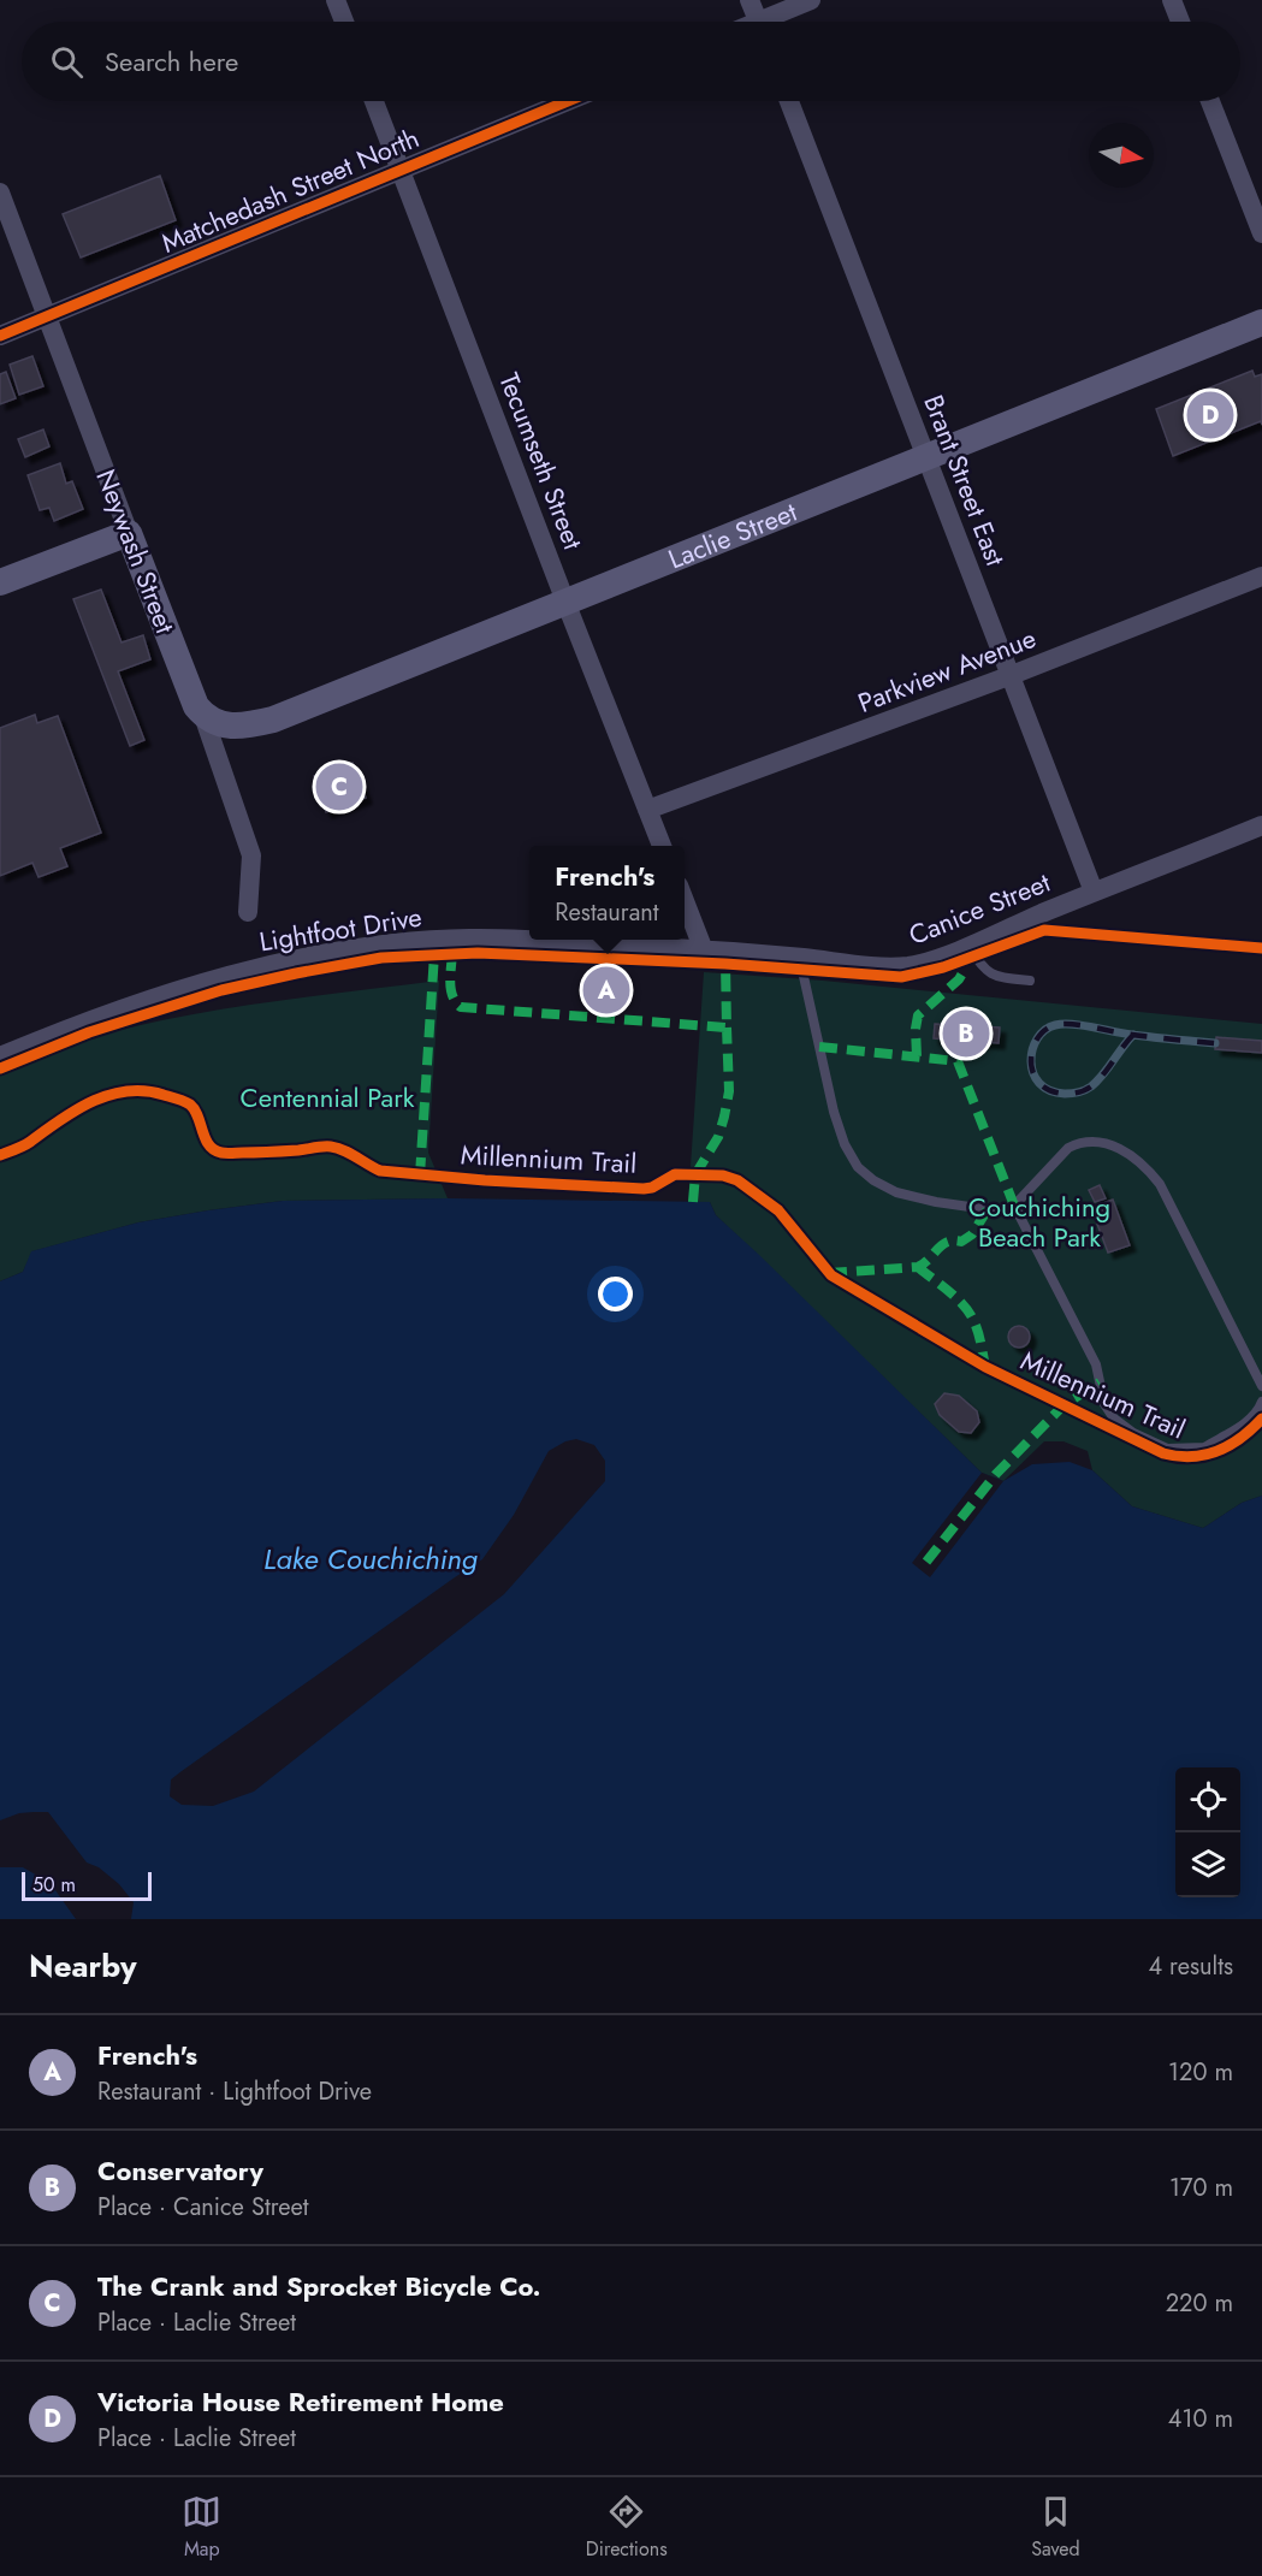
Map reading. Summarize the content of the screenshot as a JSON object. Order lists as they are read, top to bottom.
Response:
{
  "streets": {
    "main road": ["Laclie Street", "Neywash Street"],
    "street": [
      "Matchedash Street North",
      "Tecumseth Street",
      "Brant Street East",
      "Parkview Avenue",
      "Canice Street",
      "Lightfoot Drive"
    ],
    "cycle path": ["Millennium Trail"]
  },
  "crossings": [
    ["Matchedash Street North", "Tecumseth Street"],
    ["Matchedash Street North", "Neywash Street"],
    ["Tecumseth Street", "Laclie Street"],
    ["Tecumseth Street", "Parkview Avenue"],
    ["Brant Street East", "Laclie Street"],
    ["Brant Street East", "Parkview Avenue"],
    ["Brant Street East", "Canice Street"],
    ["Laclie Street", "Neywash Street"],
    ["Canice Street", "Lightfoot Drive"]
  ],
  "water": ["Lake Couchiching"],
  "parks": ["Centennial Park", "Couchiching Beach Park"],
  "scale_bar": "50 m",
  "north": "right",
  "page": {
    "search": "Search here",
    "pins": [
      "D",
      "C",
      "A",
      "B"
    ],
    "popup": ["French's", "Restaurant"],
    "scale": "50 m",
    "heading": ["Nearby", "4 results"],
    "list": [
      {
        "mark": "A",
        "name": "French's",
        "note": "Restaurant · Lightfoot Drive",
        "value": "120 m"
      },
      {
        "mark": "B",
        "name": "Conservatory",
        "note": "Place · Canice Street",
        "value": "170 m"
      },
      {
        "mark": "C",
        "name": "The Crank and Sprocket Bicycle Co.",
        "note": "Place · Laclie Street",
        "value": "220 m"
      },
      {
        "mark": "D",
        "name": "Victoria House Retirement Home",
        "note": "Place · Laclie Street",
        "value": "410 m"
      }
    ],
    "nav": ["Map", "Directions", "Saved"]
  }
}
